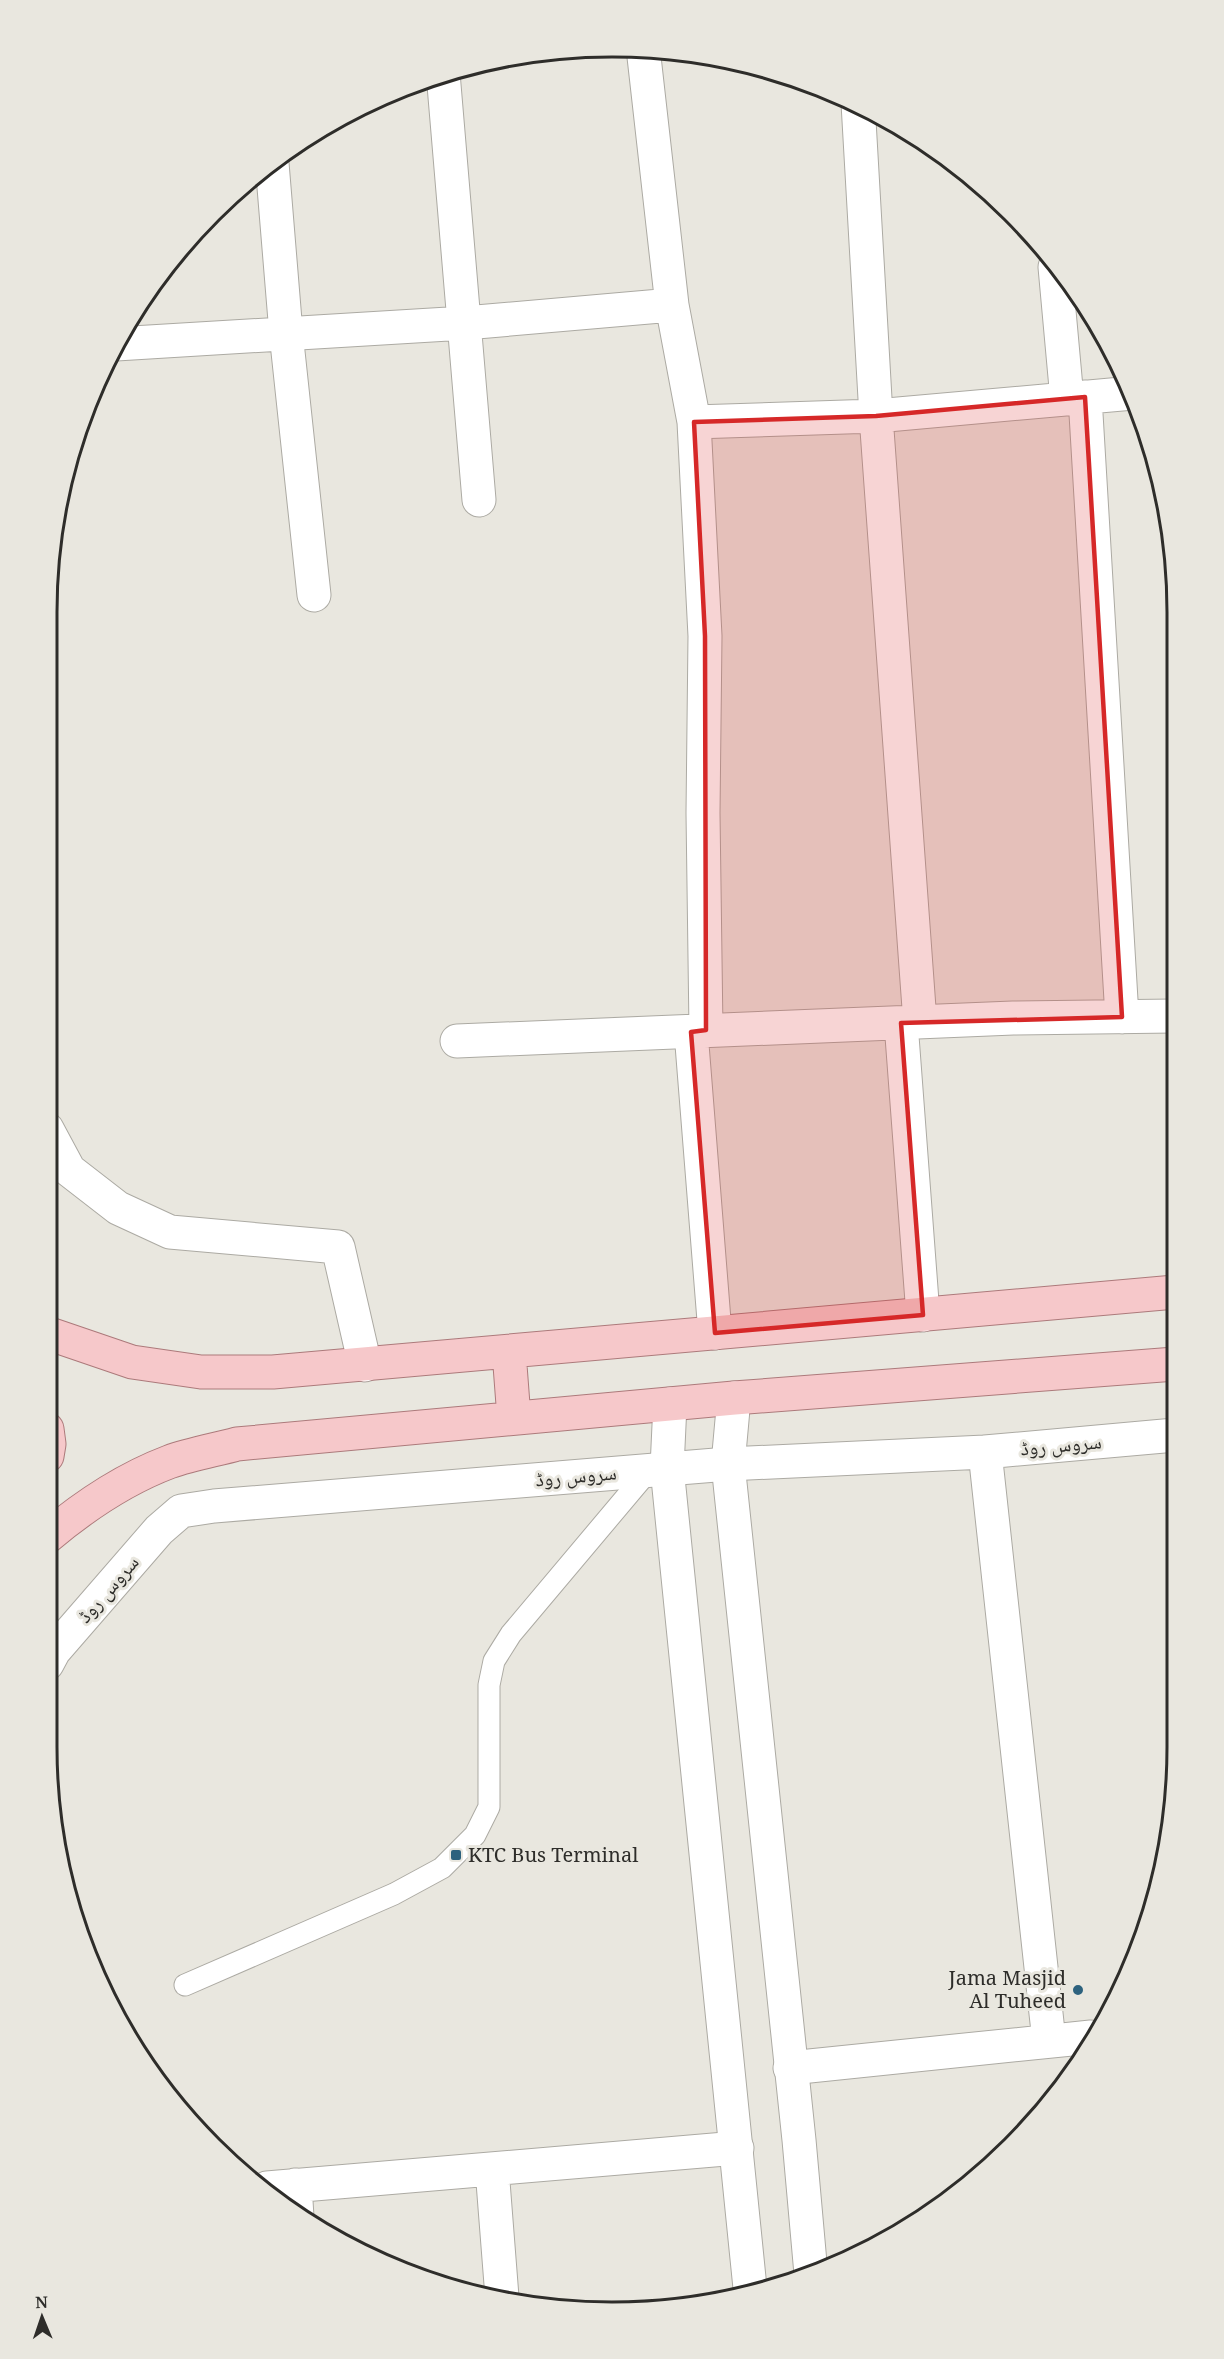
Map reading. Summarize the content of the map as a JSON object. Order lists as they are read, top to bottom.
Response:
{
  "streets": {
    "street": ["سروس روڈ"]
  },
  "places": {
    "transit": ["KTC Bus Terminal"],
    "other": ["Jama Masjid Al Tuheed"]
  },
  "north": "top"
}
